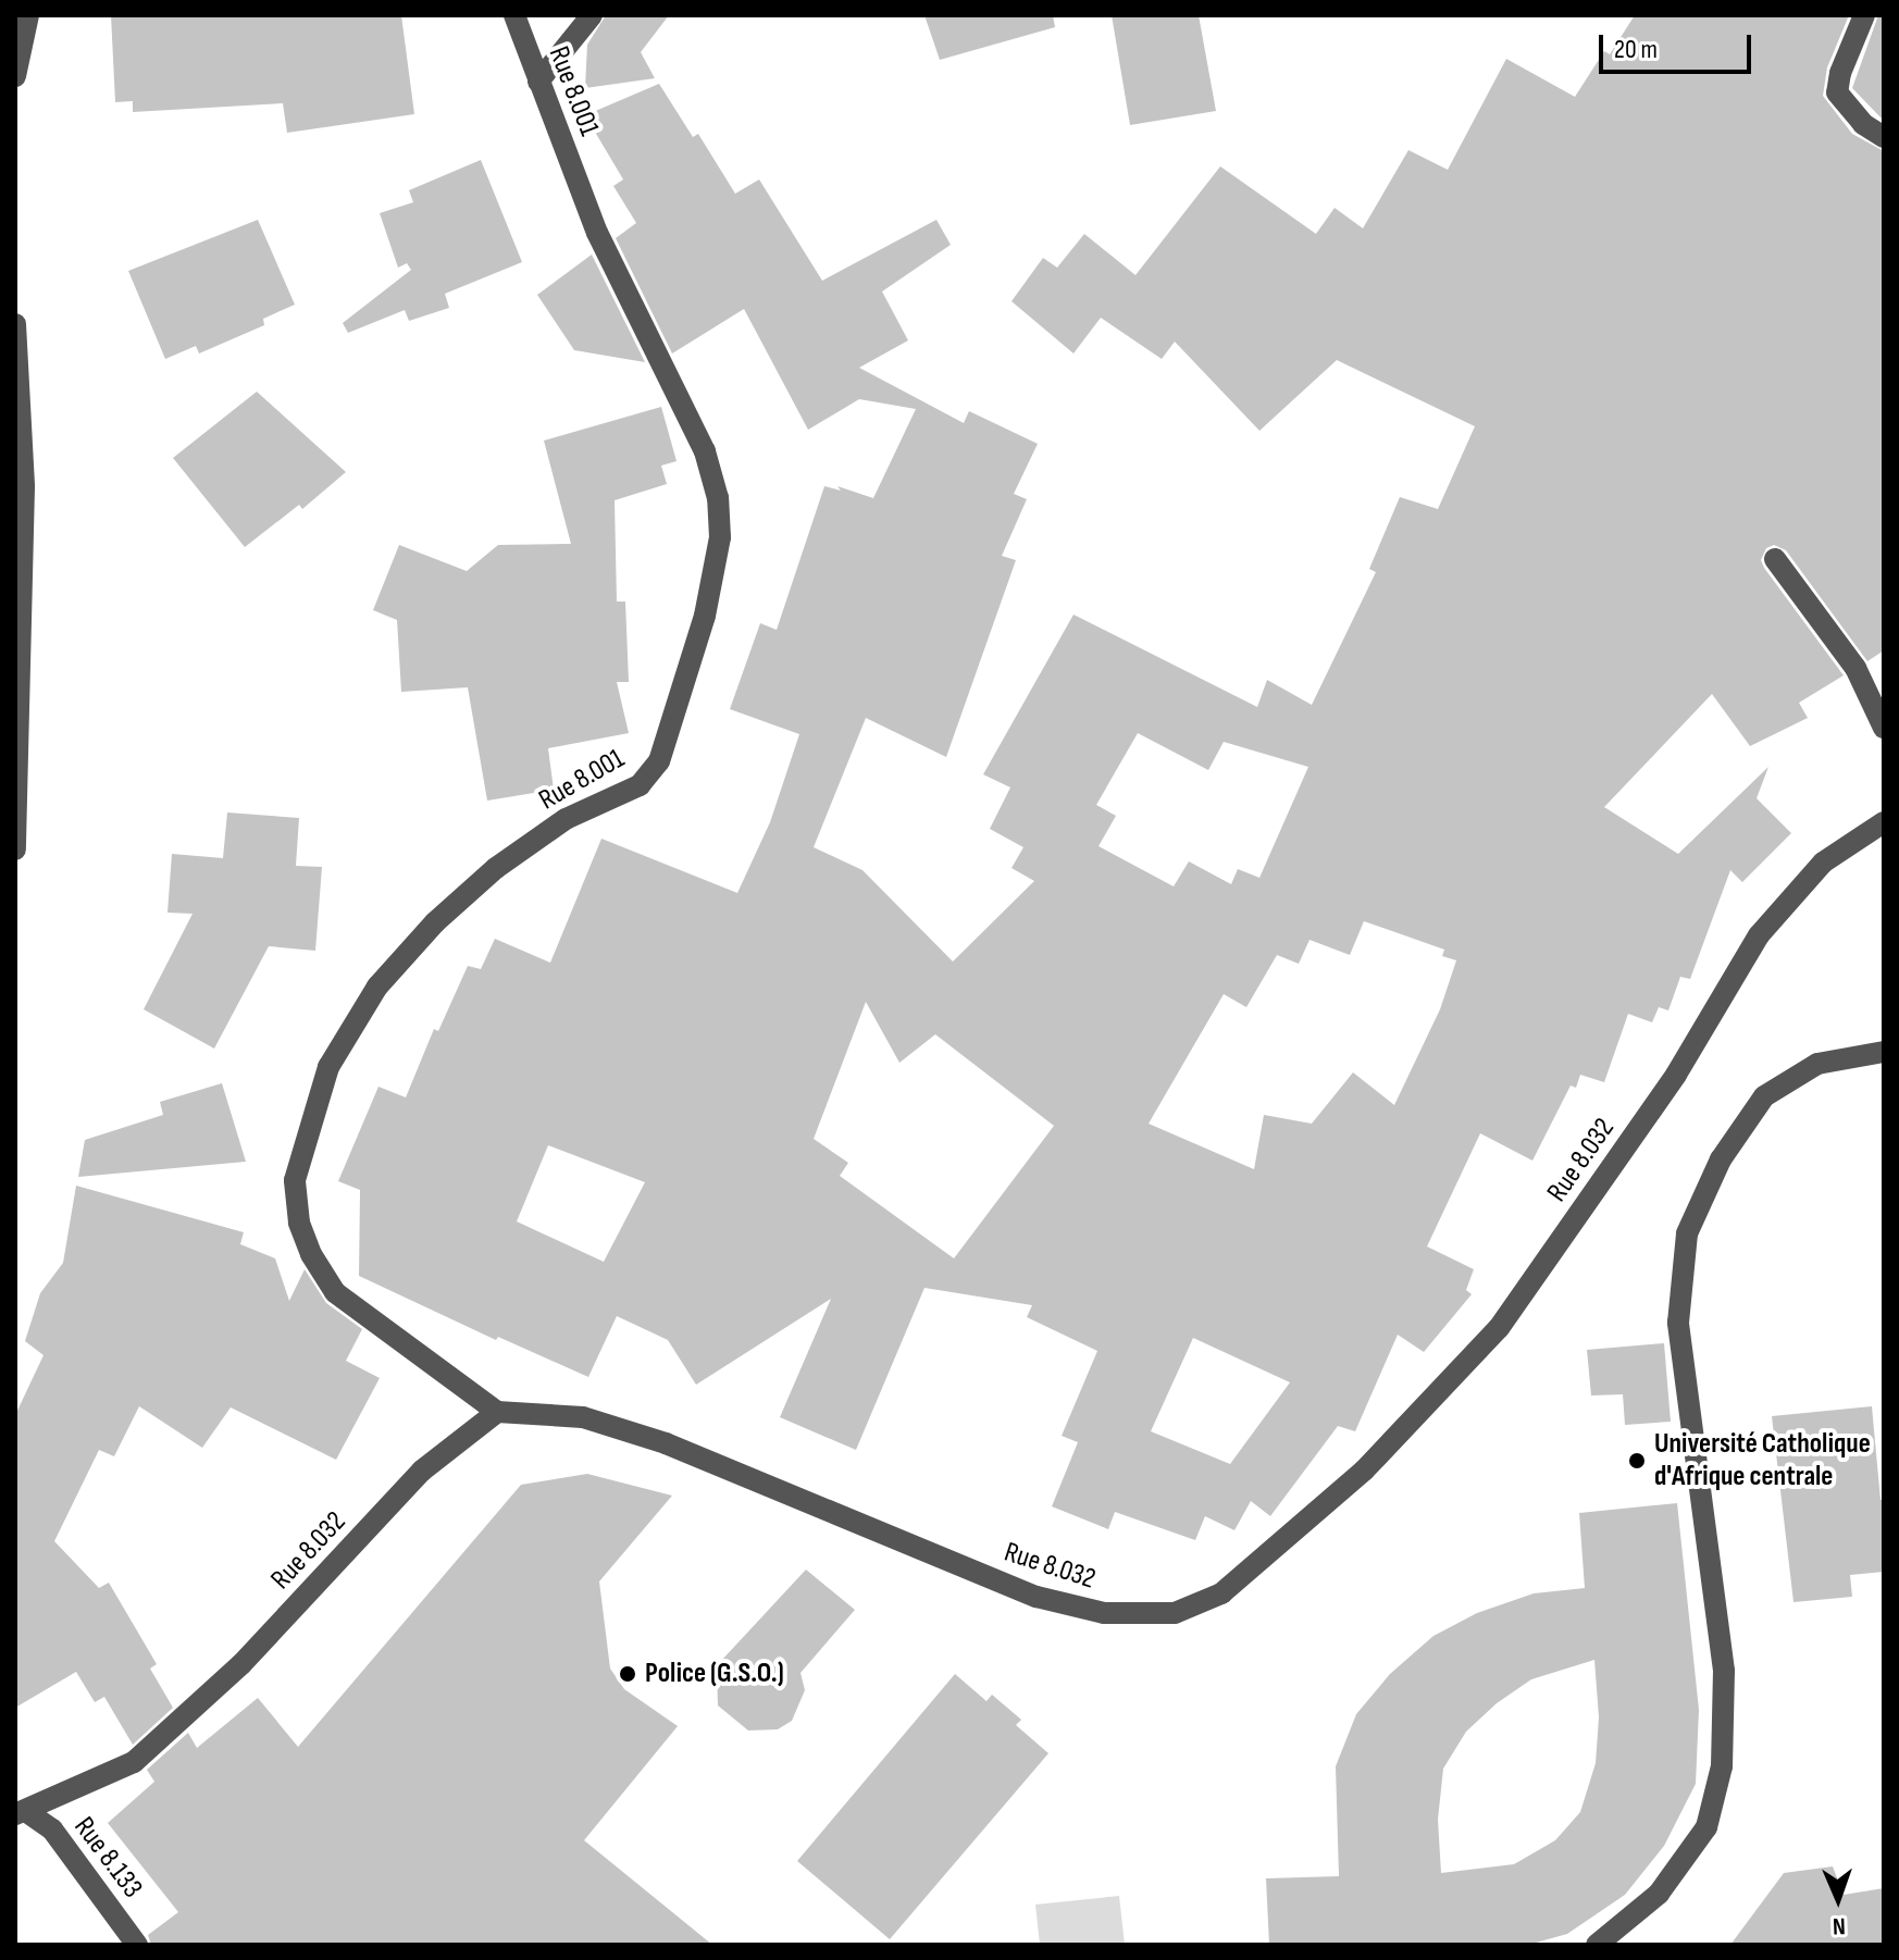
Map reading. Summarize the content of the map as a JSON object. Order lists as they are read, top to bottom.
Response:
{
  "streets": {
    "street": ["Rue 8.001", "Rue 8.032", "Rue 8.133"]
  },
  "crossings": [
    ["Rue 8.001", "Rue 8.032"],
    ["Rue 8.032", "Rue 8.133"]
  ],
  "places": ["Université Catholique d'Afrique centrale", "Police (G.S.O.)"],
  "scale_bar": "20 m",
  "north": "bottom"
}
